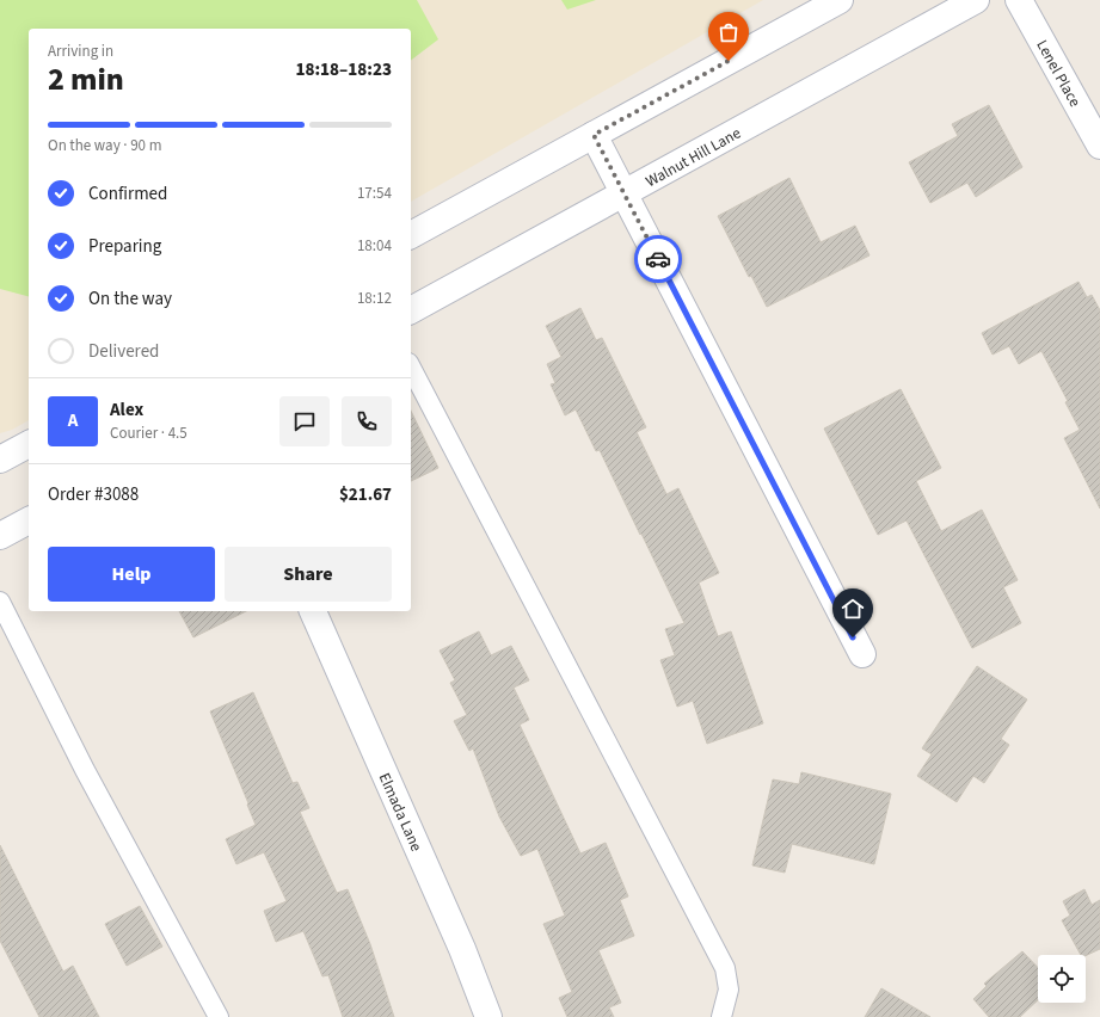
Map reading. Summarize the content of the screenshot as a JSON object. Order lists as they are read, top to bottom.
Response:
{
  "streets": {
    "main road": ["Lenel Place", "Walnut Hill Lane", "Elmada Lane"]
  },
  "page": {
    "heading": ["2 min", "Arriving in", "18:18–18:23"],
    "panel": [
      "Alex",
      "Courier · 4.5",
      "Order #3088",
      "$21.67"
    ],
    "bar": "On the way · 90 m",
    "list": [
      ["Confirmed", "17:54"],
      ["Preparing", "18:04"],
      ["On the way", "18:12"],
      "Delivered"
    ],
    "round": "A",
    "buttons": ["Help", "Share"]
  }
}
